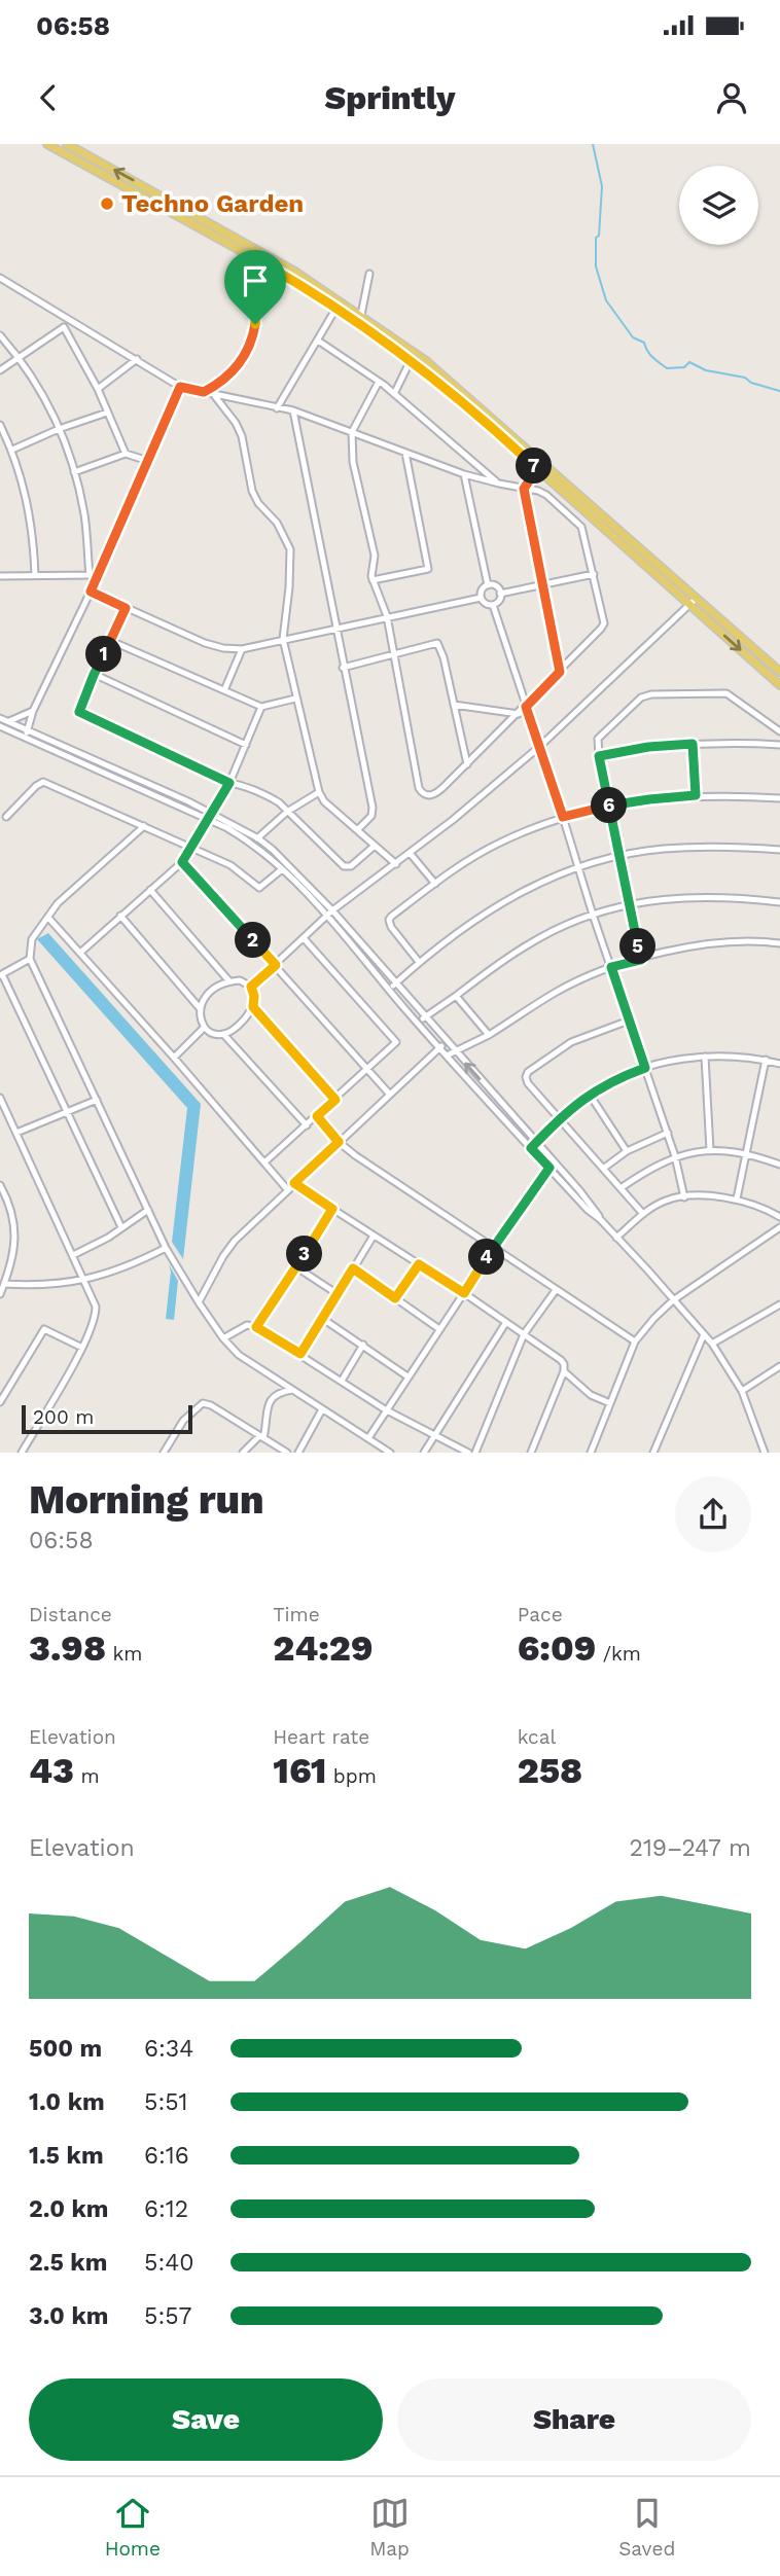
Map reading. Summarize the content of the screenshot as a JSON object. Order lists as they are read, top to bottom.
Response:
{
  "places": ["Techno Garden"],
  "scale_bar": "200 m",
  "page": {
    "status": "06:58",
    "header": "Sprintly",
    "pins": [
      "7",
      "1",
      "6",
      "2",
      "5",
      "3",
      "4"
    ],
    "scale": "200 m",
    "heading": ["Morning run", "06:58"],
    "stats": [
      ["Distance", "3.98 km"],
      ["Time", "24:29"],
      ["Pace", "6:09 /km"],
      ["Elevation", "43 m"],
      ["Heart rate", "161 bpm"],
      ["kcal", "258"]
    ],
    "chart": ["Elevation", "219–247 m"],
    "list": [
      {
        "name": "500 m",
        "note": "6:34"
      },
      {
        "name": "1.0 km",
        "note": "5:51"
      },
      {
        "name": "1.5 km",
        "note": "6:16"
      },
      {
        "name": "2.0 km",
        "note": "6:12"
      },
      {
        "name": "2.5 km",
        "note": "5:40"
      },
      {
        "name": "3.0 km",
        "note": "5:57"
      }
    ],
    "buttons": ["Save", "Share"],
    "tabs": ["Home", "Map", "Saved"]
  }
}
